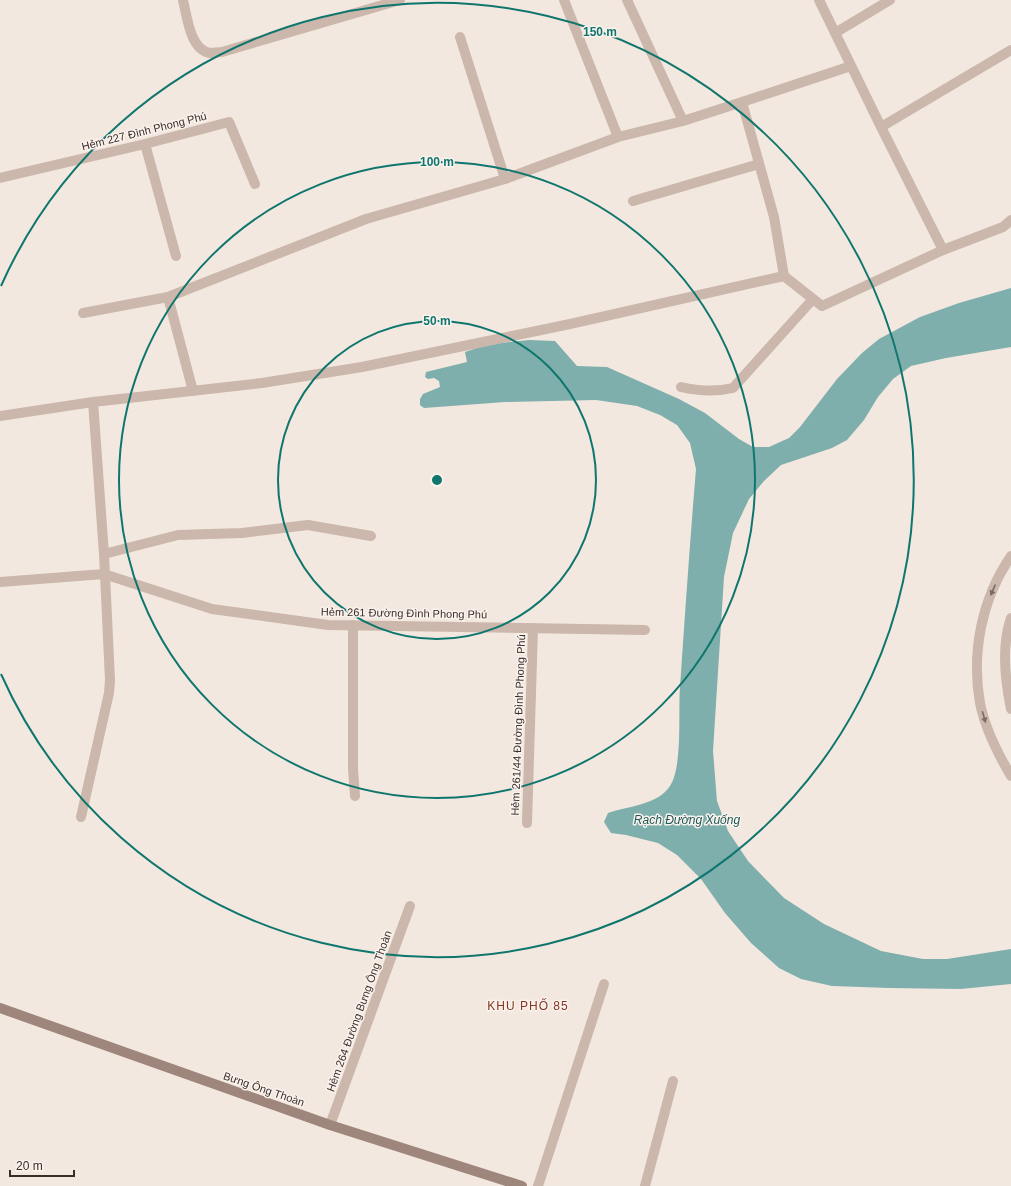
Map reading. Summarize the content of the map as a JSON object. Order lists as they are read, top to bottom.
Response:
{
  "streets": {
    "street": [
      "Hẻm 227 Đình Phong Phú",
      "Hẻm 261 Đường Đình Phong Phú",
      "Hẻm 261/44 Đường Đình Phong Phú",
      "Hẻm 264 Đường Bưng Ông Thoàn",
      "Bưng Ông Thoàn"
    ]
  },
  "crossings": [
    ["Hẻm 261 Đường Đình Phong Phú", "Hẻm 261/44 Đường Đình Phong Phú"],
    ["Hẻm 264 Đường Bưng Ông Thoàn", "Bưng Ông Thoàn"]
  ],
  "districts": ["KHU PHỐ 85"],
  "water": ["Rạch Đường Xuống"],
  "scale_bar": "20 m",
  "rings": ["150 m", "100 m", "50 m"]
}
